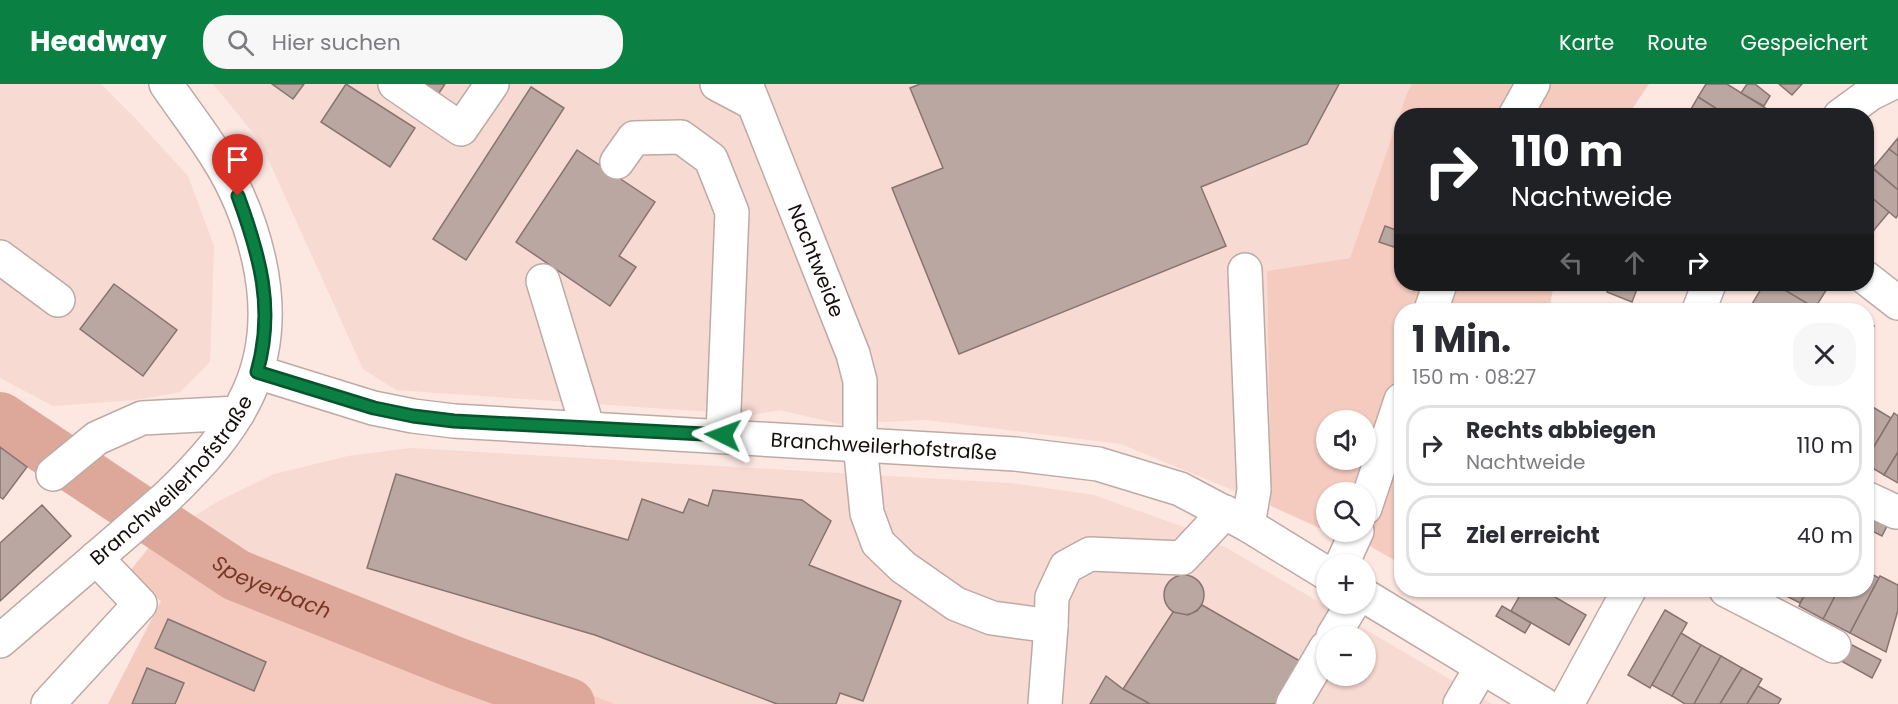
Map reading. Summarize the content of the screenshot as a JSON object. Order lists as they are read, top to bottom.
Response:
{
  "streets": {
    "street": ["Nachtweide", "Branchweilerhofstraße"]
  },
  "crossings": [
    ["Nachtweide", "Branchweilerhofstraße"]
  ],
  "water": ["Speyerbach"],
  "page": {
    "header": "Headway",
    "search": "Hier suchen",
    "nav": ["Karte", "Route", "Gespeichert"],
    "turn": ["110 m", "Nachtweide"],
    "heading": ["1 Min.", "150 m · 08:27"],
    "list": [
      {
        "name": "Rechts abbiegen",
        "note": "Nachtweide",
        "value": "110 m"
      },
      {
        "name": "Ziel erreicht",
        "value": "40 m"
      }
    ],
    "map_buttons": ["+", "−"]
  }
}
